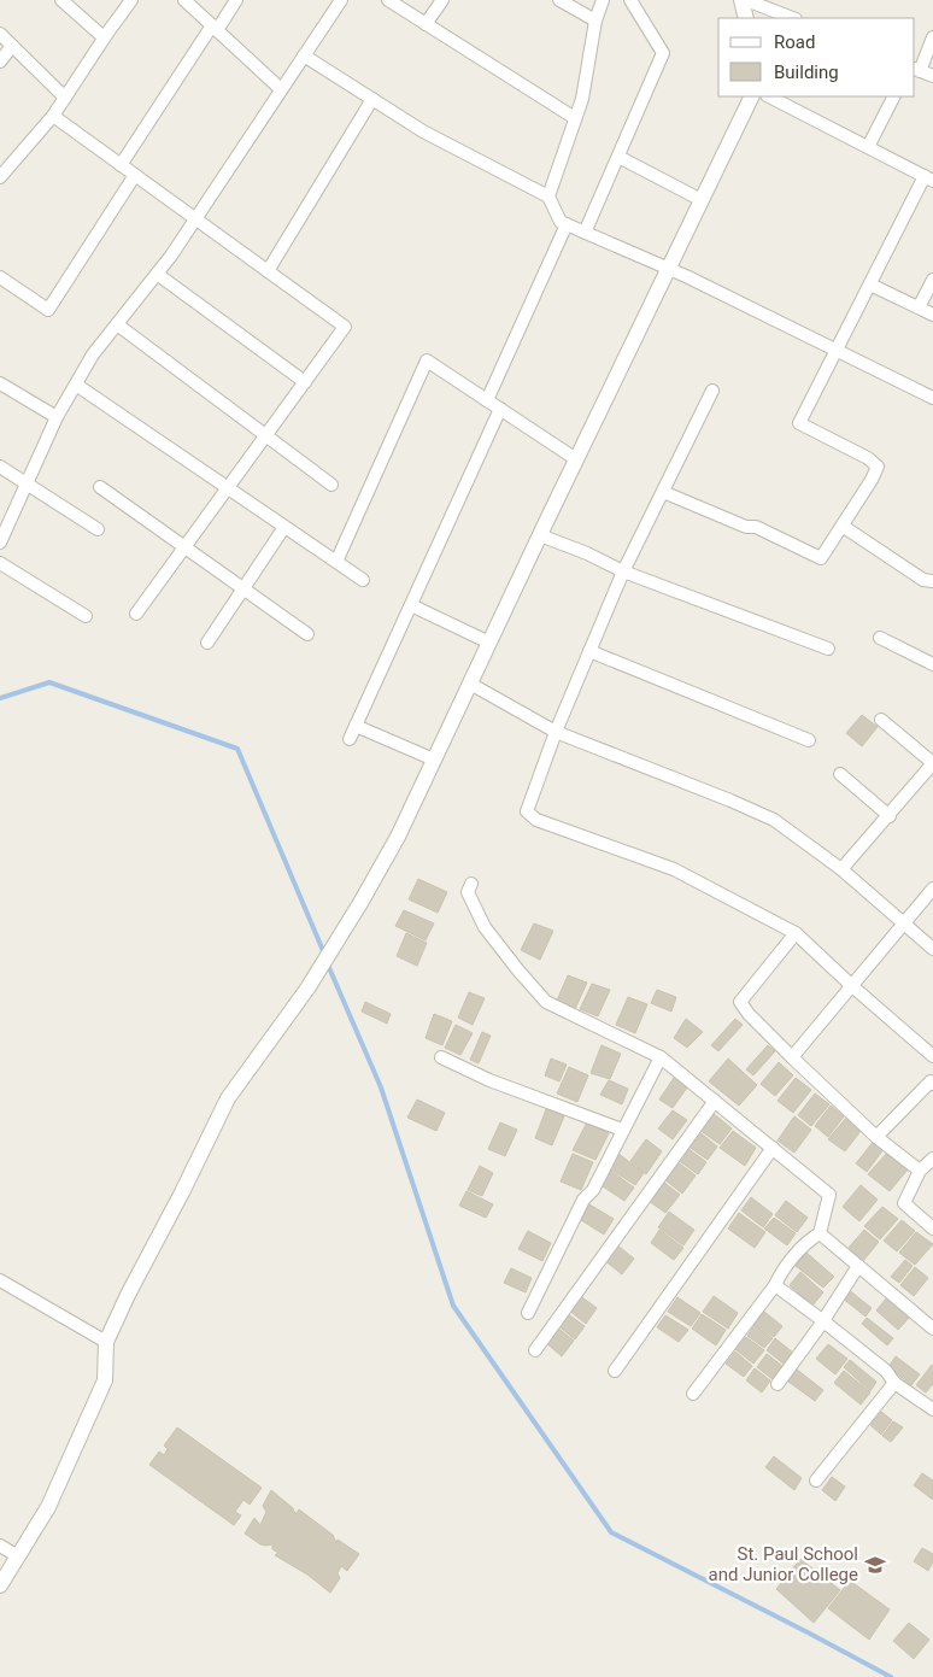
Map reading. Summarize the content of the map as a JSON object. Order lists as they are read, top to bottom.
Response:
{
  "places": {
    "school or university": ["St. Paul School and Junior College"]
  },
  "legend": ["Road", "Building"]
}
